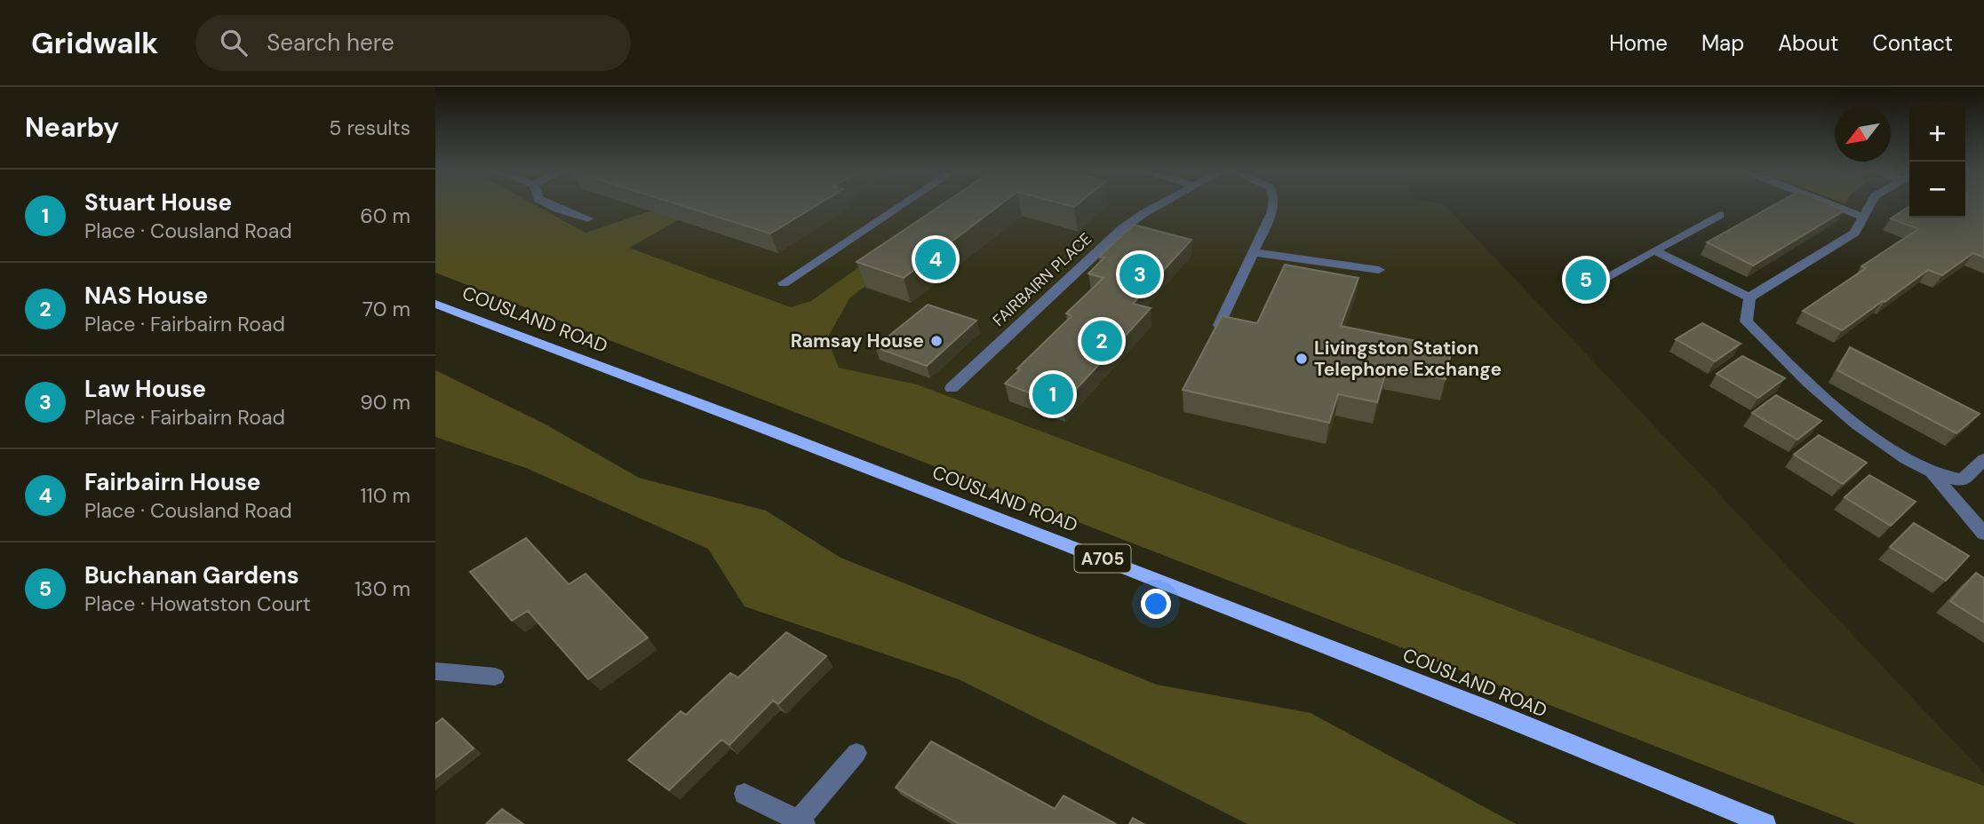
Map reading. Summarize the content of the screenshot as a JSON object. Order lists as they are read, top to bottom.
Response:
{
  "streets": {
    "main road": ["COUSLAND ROAD", "A705"],
    "street": ["FAIRBAIRN PLACE"]
  },
  "places": ["Ramsay House", "Livingston Station Telephone Exchange"],
  "north": "bottom left",
  "page": {
    "header": "Gridwalk",
    "search": "Search here",
    "nav": [
      "Home",
      "Map",
      "About",
      "Contact"
    ],
    "heading": ["Nearby", "5 results"],
    "map_buttons": ["+", "−"],
    "list": [
      {
        "mark": "1",
        "name": "Stuart House",
        "note": "Place · Cousland Road",
        "value": "60 m"
      },
      {
        "mark": "2",
        "name": "NAS House",
        "note": "Place · Fairbairn Road",
        "value": "70 m"
      },
      {
        "mark": "3",
        "name": "Law House",
        "note": "Place · Fairbairn Road",
        "value": "90 m"
      },
      {
        "mark": "4",
        "name": "Fairbairn House",
        "note": "Place · Cousland Road",
        "value": "110 m"
      },
      {
        "mark": "5",
        "name": "Buchanan Gardens",
        "note": "Place · Howatston Court",
        "value": "130 m"
      }
    ],
    "pins": [
      "4",
      "3",
      "5",
      "2",
      "1"
    ]
  }
}
